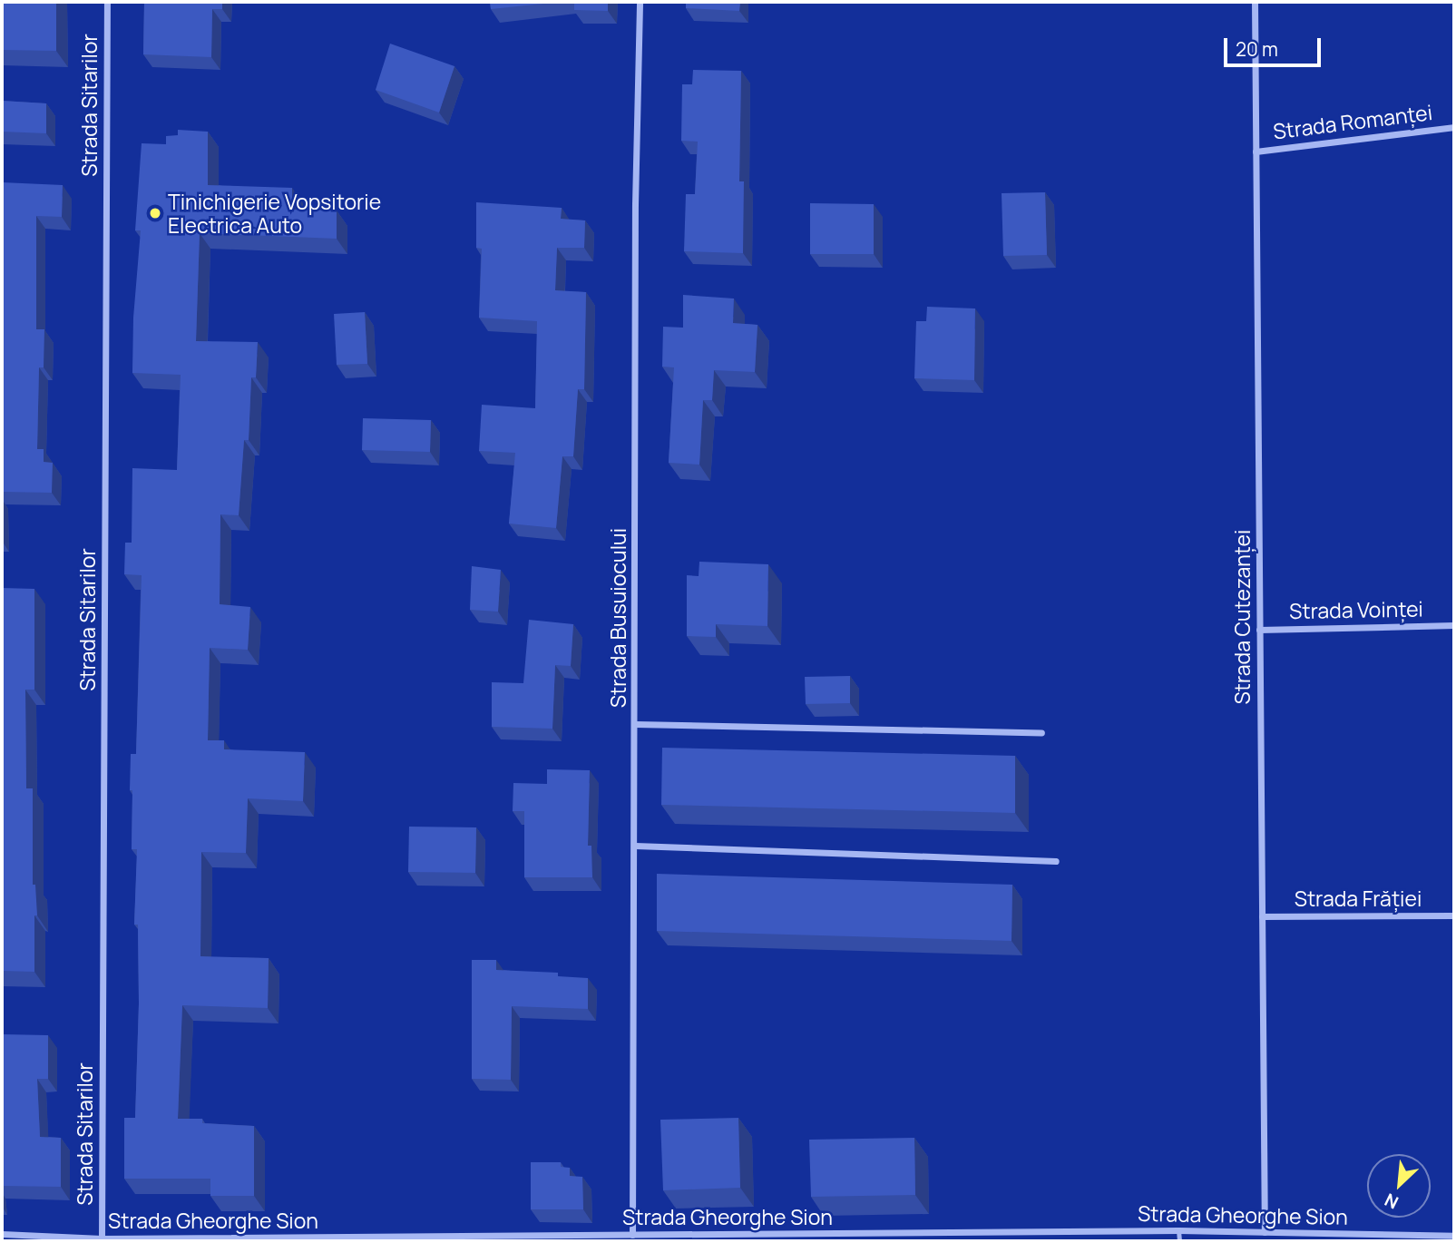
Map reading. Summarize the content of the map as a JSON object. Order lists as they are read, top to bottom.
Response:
{
  "streets": {
    "street": [
      "Strada Sitarilor",
      "Strada Romanței",
      "Strada Voinței",
      "Strada Cutezanței",
      "Strada Busuiocului",
      "Strada Frăției",
      "Strada Gheorghe Sion"
    ]
  },
  "crossings": [
    ["Strada Sitarilor", "Strada Gheorghe Sion"],
    ["Strada Romanței", "Strada Cutezanței"],
    ["Strada Voinței", "Strada Cutezanței"],
    ["Strada Cutezanței", "Strada Frăției"],
    ["Strada Cutezanței", "Strada Gheorghe Sion"],
    ["Strada Busuiocului", "Strada Gheorghe Sion"]
  ],
  "places": ["Tinichigerie Vopsitorie Electrica Auto"],
  "scale_bar": "20 m",
  "north": "bottom left"
}
